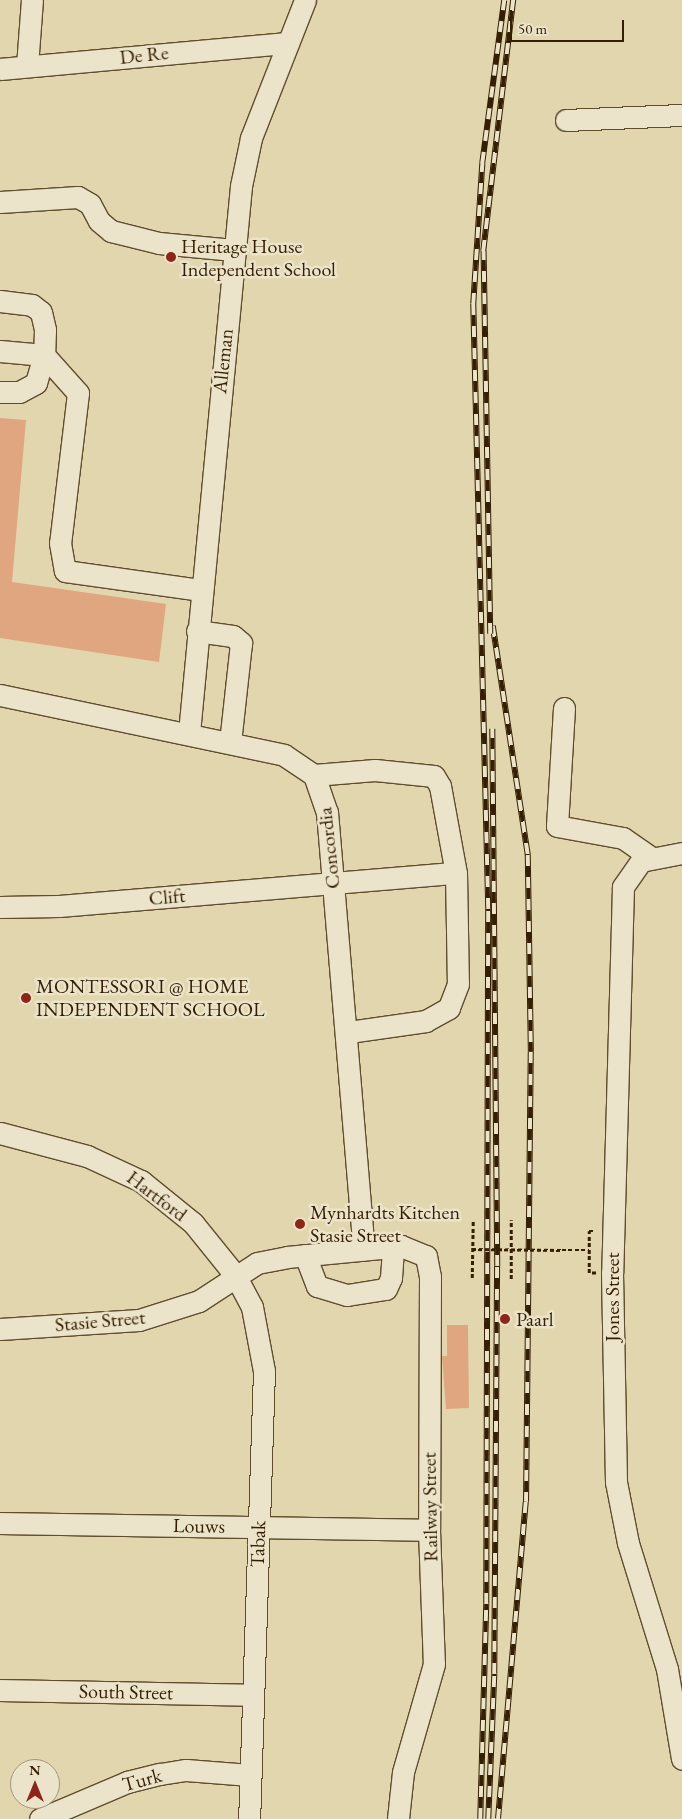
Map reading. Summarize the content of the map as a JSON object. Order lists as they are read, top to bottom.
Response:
{
  "streets": {
    "street": [
      "De Re",
      "Alleman",
      "Concordia",
      "Clift",
      "Hartford",
      "Jones Street",
      "Stasie Street",
      "Railway Street",
      "Louws",
      "Tabak",
      "South Street",
      "Turk"
    ]
  },
  "crossings": [
    ["De Re", "Alleman"],
    ["Concordia", "Clift"],
    ["Concordia", "Stasie Street"],
    ["Concordia", "Railway Street"],
    ["Hartford", "Stasie Street"],
    ["Hartford", "Tabak"],
    ["Stasie Street", "Railway Street"],
    ["Stasie Street", "Tabak"],
    ["Railway Street", "Louws"],
    ["Louws", "Tabak"],
    ["Tabak", "South Street"],
    ["Tabak", "Turk"]
  ],
  "places": [
    "Heritage House Independent School",
    "MONTESSORI @ HOME INDEPENDENT SCHOOL",
    "Mynhardts Kitchen Stasie Street",
    "Paarl"
  ],
  "scale_bar": "50 m",
  "north": "top"
}
